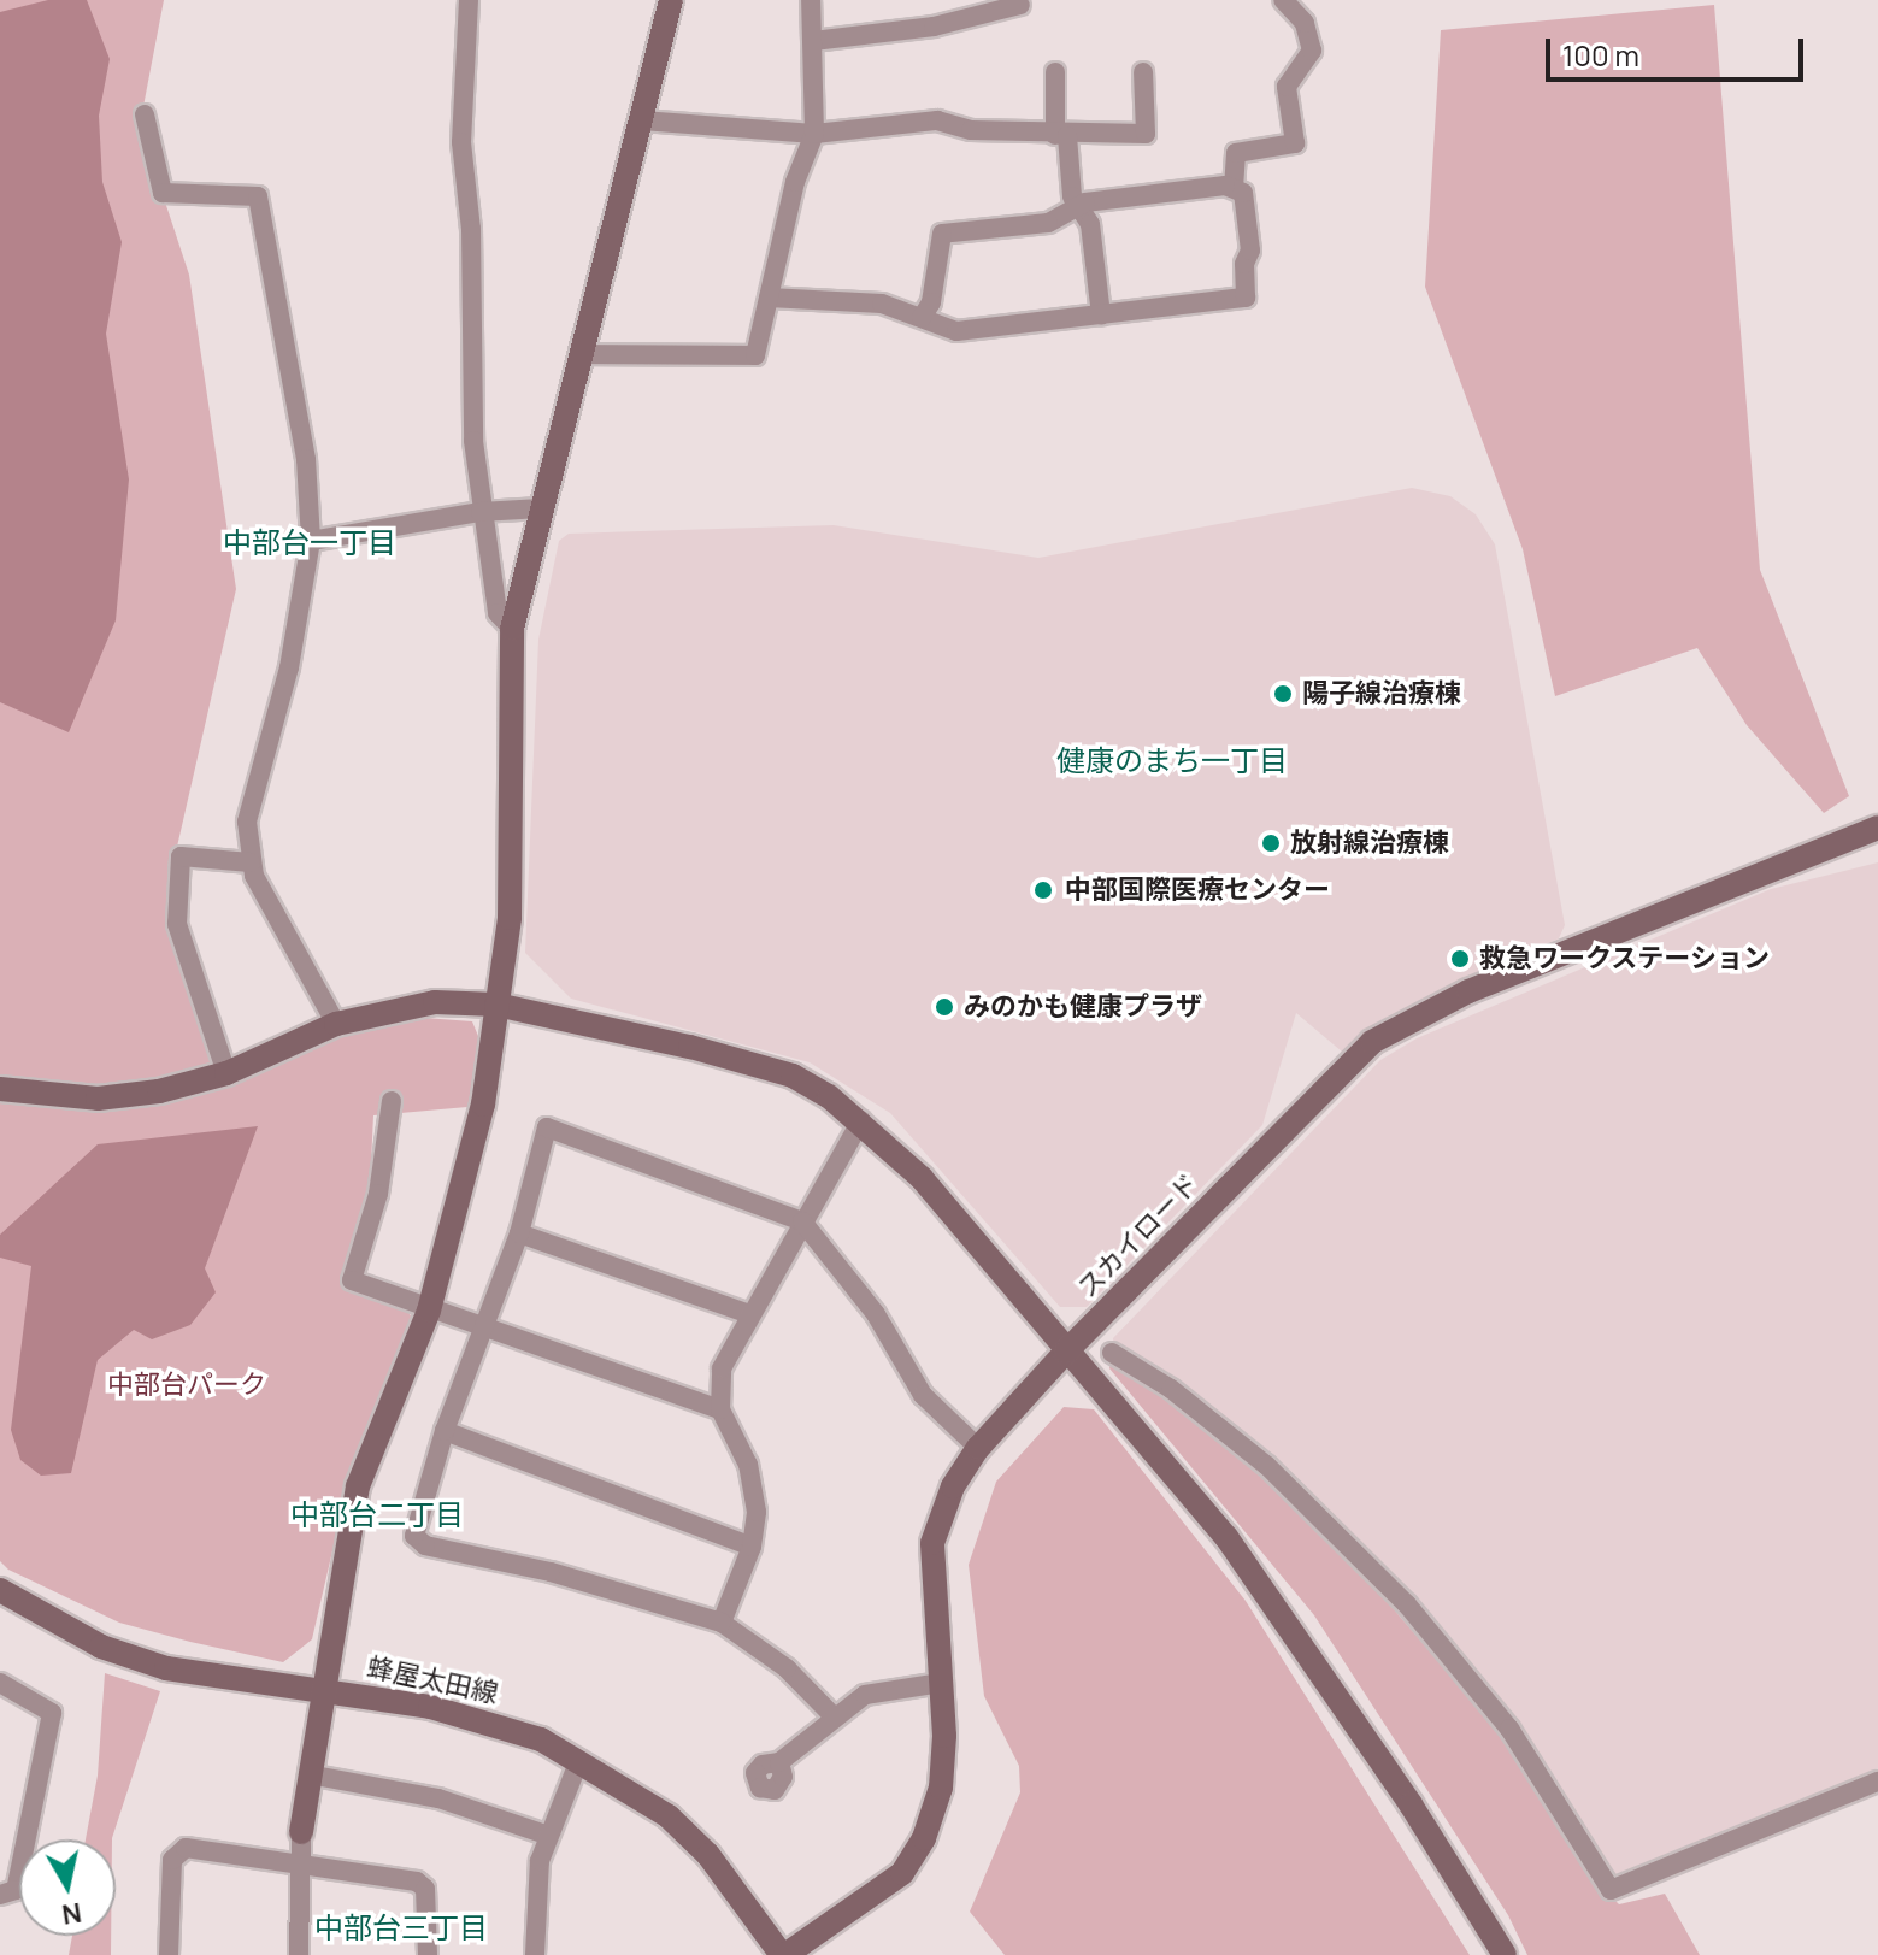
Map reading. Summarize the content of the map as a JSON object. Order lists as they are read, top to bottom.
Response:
{
  "streets": {
    "street": ["スカイロード", "蜂屋太田線"]
  },
  "crossings": [
    ["スカイロード", "蜂屋太田線"]
  ],
  "districts": [
    "中部台一丁目",
    "健康のまち一丁目",
    "中部台二丁目",
    "中部台三丁目"
  ],
  "parks": ["中部台パーク"],
  "places": [
    "陽子線治療棟",
    "放射線治療棟",
    "中部国際医療センター",
    "救急ワークステーション",
    "みのかも健康プラザ"
  ],
  "scale_bar": "100 m",
  "north": "bottom"
}
